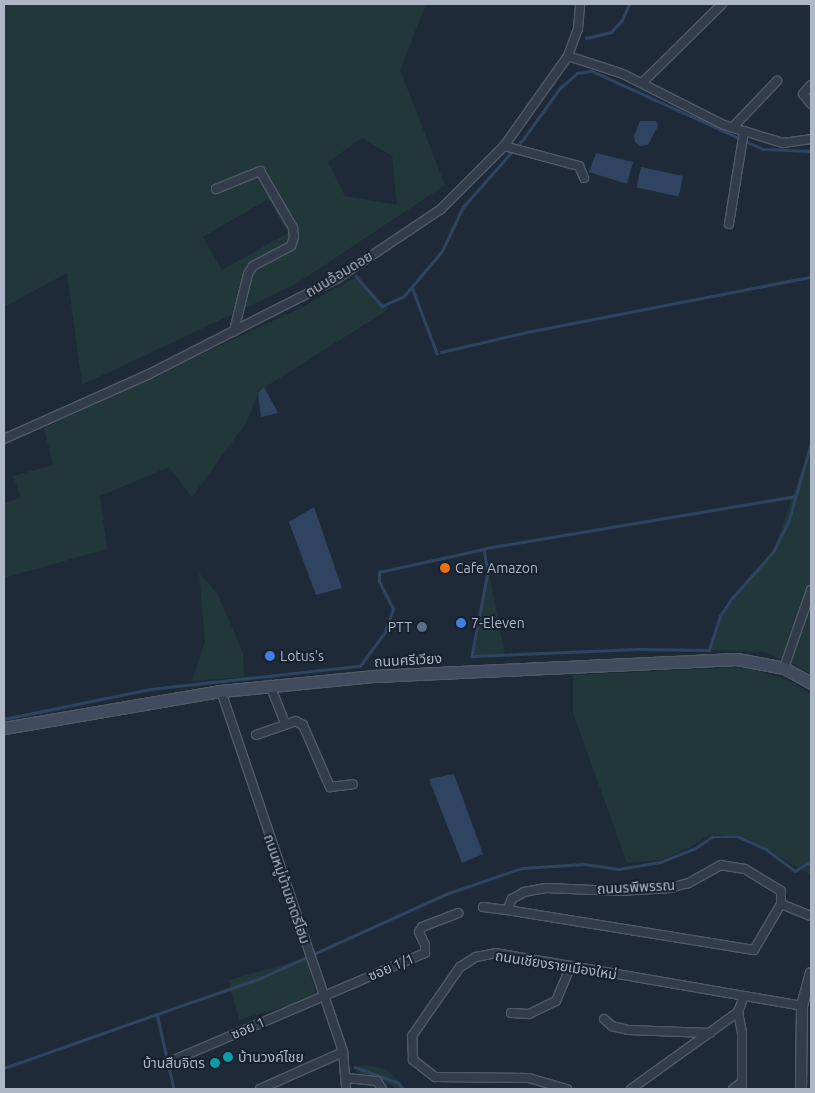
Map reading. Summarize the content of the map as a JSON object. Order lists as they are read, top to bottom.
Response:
{
  "streets": {
    "main road": ["ถนนศรีเวียง"],
    "street": [
      "ถนนอ้อมดอย",
      "ถนนรพีพรรณ",
      "ถนนหมู่บ้านชาตรีโฮม",
      "ถนนเชียงรายเมืองใหม่",
      "ซอย 1/1",
      "ซอย 1"
    ]
  },
  "crossings": [
    ["ถนนศรีเวียง", "ถนนหมู่บ้านชาตรีโฮม"],
    ["ถนนหมู่บ้านชาตรีโฮม", "ซอย 1/1"],
    ["ถนนหมู่บ้านชาตรีโฮม", "ซอย 1"],
    ["ซอย 1/1", "ซอย 1"]
  ],
  "places": [
    "Cafe Amazon",
    "7-Eleven",
    "PTT",
    "Lotus's",
    "บ้านวงค์ไชย",
    "บ้านสืบจิตร"
  ]
}
